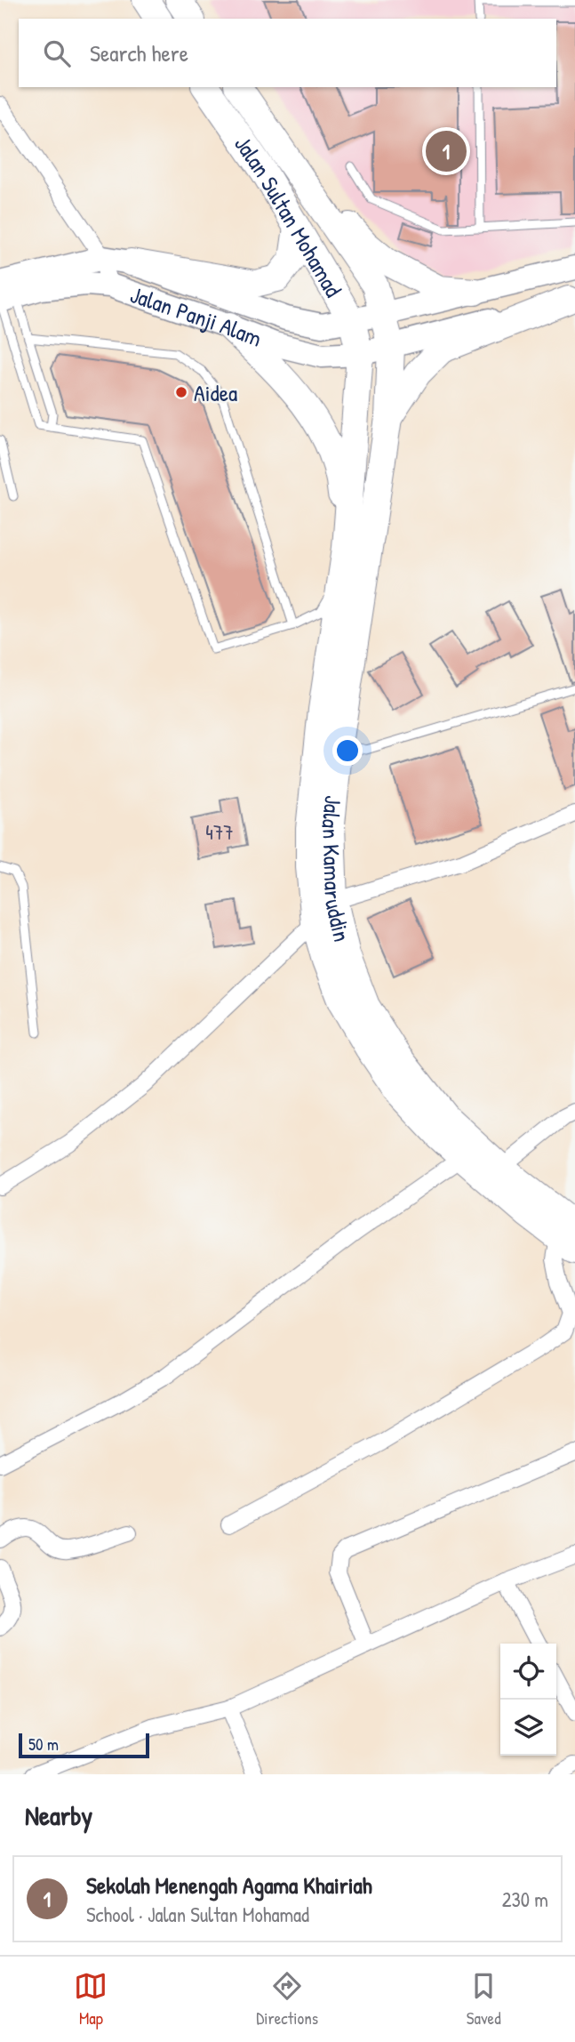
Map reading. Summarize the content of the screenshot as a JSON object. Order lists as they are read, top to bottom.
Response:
{
  "streets": {
    "highway": ["Jalan Sultan Mohamad", "Jalan Kamaruddin"],
    "main road": ["Jalan Panji Alam"]
  },
  "crossings": [
    ["Jalan Sultan Mohamad", "Jalan Panji Alam"],
    ["Jalan Sultan Mohamad", "Jalan Kamaruddin"],
    ["Jalan Panji Alam", "Jalan Kamaruddin"]
  ],
  "places": ["Aidea"],
  "house_numbers": ["477"],
  "scale_bar": "50 m",
  "page": {
    "search": "Search here",
    "pins": "1",
    "scale": "50 m",
    "heading": "Nearby",
    "list": [
      {
        "mark": "1",
        "name": "Sekolah Menengah Agama Khairiah",
        "note": "School · Jalan Sultan Mohamad",
        "value": "230 m"
      }
    ],
    "nav": ["Map", "Directions", "Saved"]
  }
}
